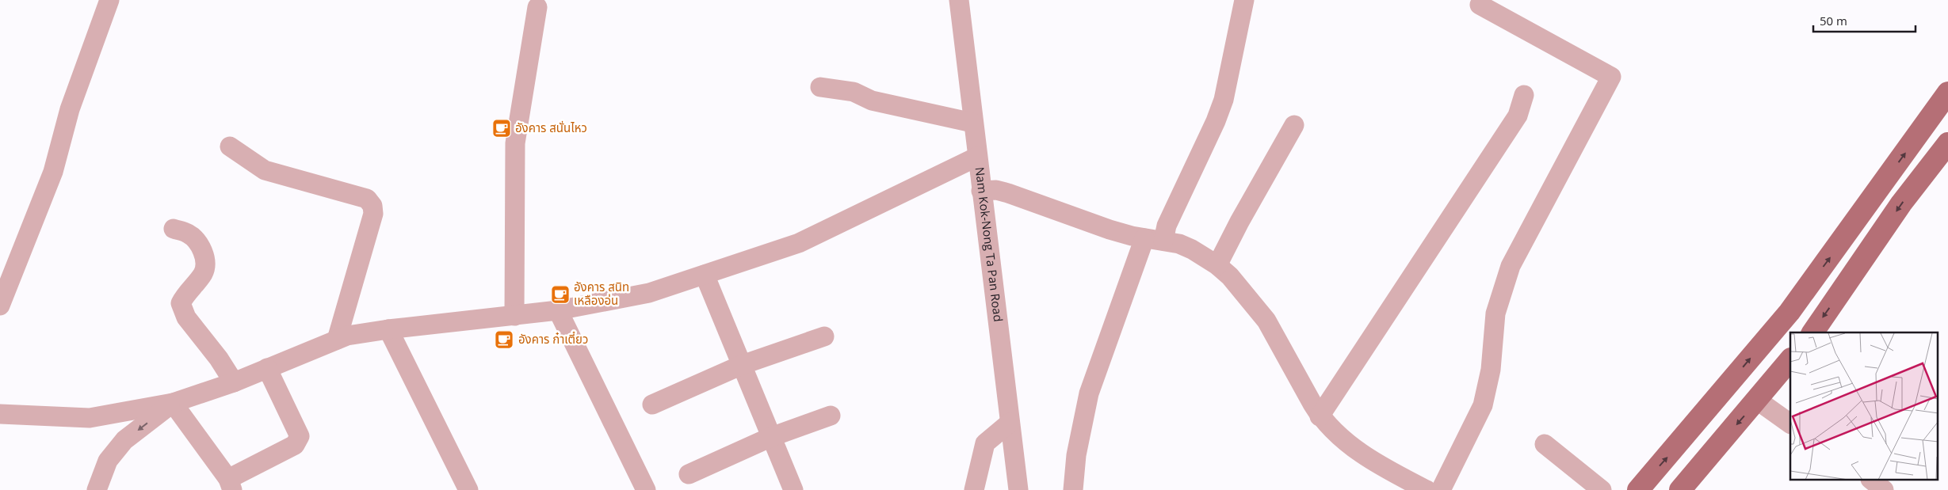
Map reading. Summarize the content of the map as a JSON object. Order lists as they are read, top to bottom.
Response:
{
  "streets": {
    "street": ["Nam Kok-Nong Ta Pan Road"]
  },
  "places": {
    "cafe": ["อังคาร สนั่นไหว", "อังคาร สนิท เหลืองอ่น", "อังคาร ก๋าเตี๋ยว"]
  },
  "scale_bar": "50 m"
}
